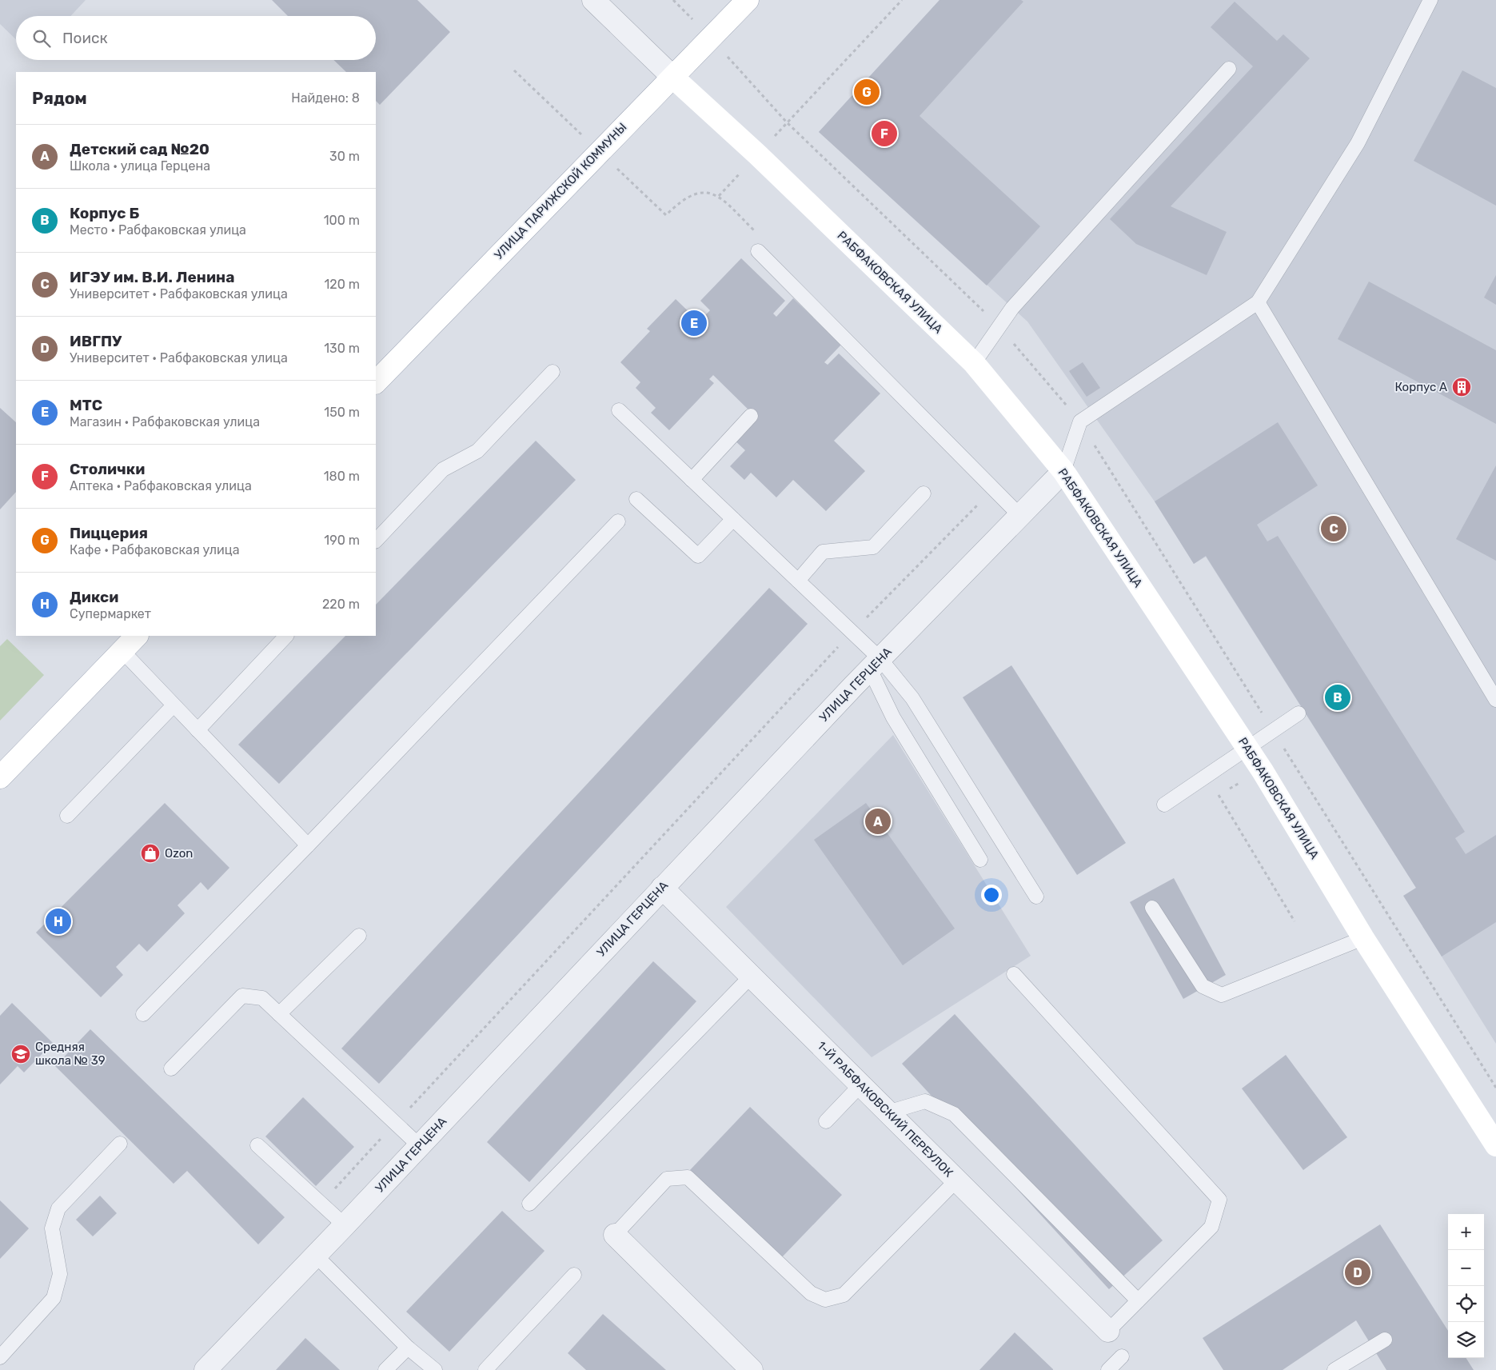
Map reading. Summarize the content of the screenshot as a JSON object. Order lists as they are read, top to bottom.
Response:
{
  "streets": {
    "main road": ["УЛИЦА ПАРИЖСКОЙ КОММУНЫ", "РАБФАКОВСКАЯ УЛИЦА"],
    "street": ["УЛИЦА ГЕРЦЕНА", "1-Й РАБФАКОВСКИЙ ПЕРЕУЛОК"]
  },
  "crossings": [
    ["УЛИЦА ПАРИЖСКОЙ КОММУНЫ", "РАБФАКОВСКАЯ УЛИЦА"],
    ["РАБФАКОВСКАЯ УЛИЦА", "УЛИЦА ГЕРЦЕНА"],
    ["УЛИЦА ГЕРЦЕНА", "1-Й РАБФАКОВСКИЙ ПЕРЕУЛОК"]
  ],
  "places": {
    "building": ["Корпус А"],
    "shop": ["Ozon"],
    "school or university": ["Средняя школа № 39"]
  },
  "page": {
    "search": "Поиск",
    "heading": ["Рядом", "Найдено: 8"],
    "pins": [
      "G",
      "F",
      "E",
      "C",
      "B",
      "A",
      "H",
      "D"
    ],
    "list": [
      {
        "mark": "A",
        "name": "Детский сад №20",
        "note": "Школа · улица Герцена",
        "value": "30 m"
      },
      {
        "mark": "B",
        "name": "Корпус Б",
        "note": "Место · Рабфаковская улица",
        "value": "100 m"
      },
      {
        "mark": "C",
        "name": "ИГЭУ им. В.И. Ленина",
        "note": "Университет · Рабфаковская улица",
        "value": "120 m"
      },
      {
        "mark": "D",
        "name": "ИВГПУ",
        "note": "Университет · Рабфаковская улица",
        "value": "130 m"
      },
      {
        "mark": "E",
        "name": "МТС",
        "note": "Магазин · Рабфаковская улица",
        "value": "150 m"
      },
      {
        "mark": "F",
        "name": "Столички",
        "note": "Аптека · Рабфаковская улица",
        "value": "180 m"
      },
      {
        "mark": "G",
        "name": "Пиццерия",
        "note": "Кафе · Рабфаковская улица",
        "value": "190 m"
      },
      {
        "mark": "H",
        "name": "Дикси",
        "note": "Супермаркет",
        "value": "220 m"
      }
    ],
    "map_buttons": ["+", "−"]
  }
}
